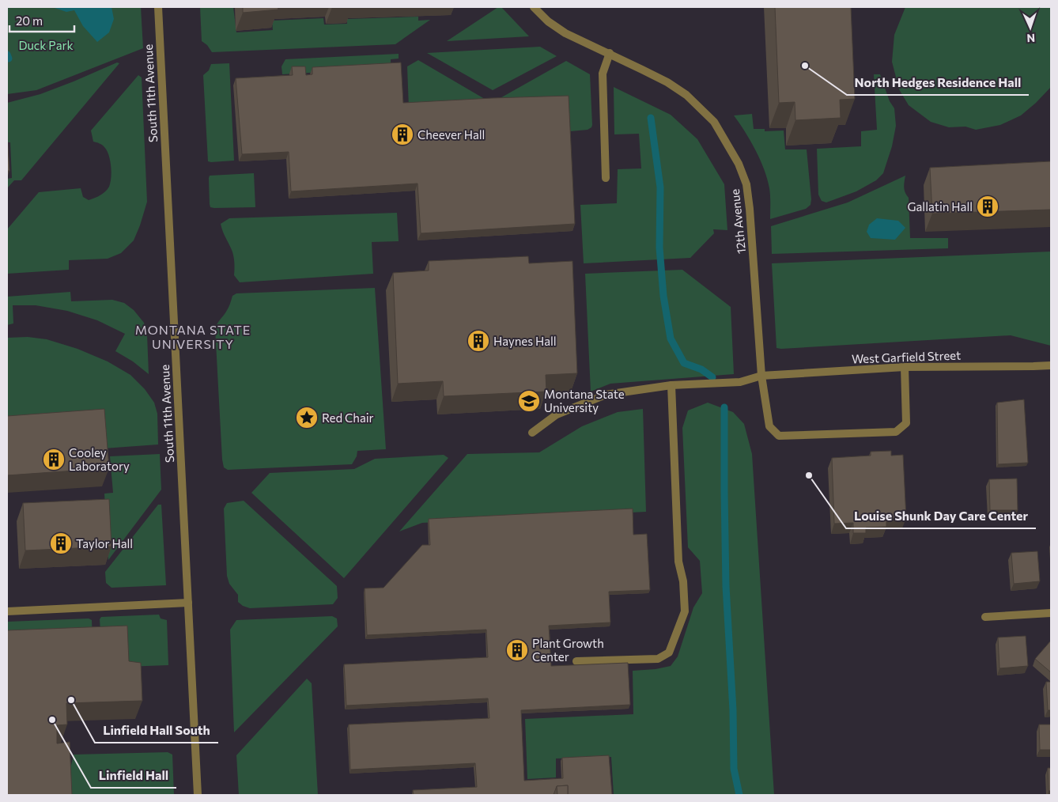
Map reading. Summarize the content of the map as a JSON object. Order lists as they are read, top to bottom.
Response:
{
  "streets": {
    "street": ["South 11th Avenue", "12th Avenue", "West Garfield Street"]
  },
  "crossings": [
    ["12th Avenue", "West Garfield Street"]
  ],
  "districts": ["MONTANA STATE UNIVERSITY"],
  "parks": ["Duck Park"],
  "places": {
    "other": [
      "North Hedges Residence Hall",
      "Louise Shunk Day Care Center",
      "Linfield Hall South",
      "Linfield Hall"
    ],
    "building": [
      "Cheever Hall",
      "Gallatin Hall",
      "Haynes Hall",
      "Cooley Laboratory",
      "Taylor Hall",
      "Plant Growth Center"
    ],
    "school or university": ["Montana State University"],
    "place": ["Red Chair"]
  },
  "scale_bar": "20 m",
  "north": "bottom"
}
